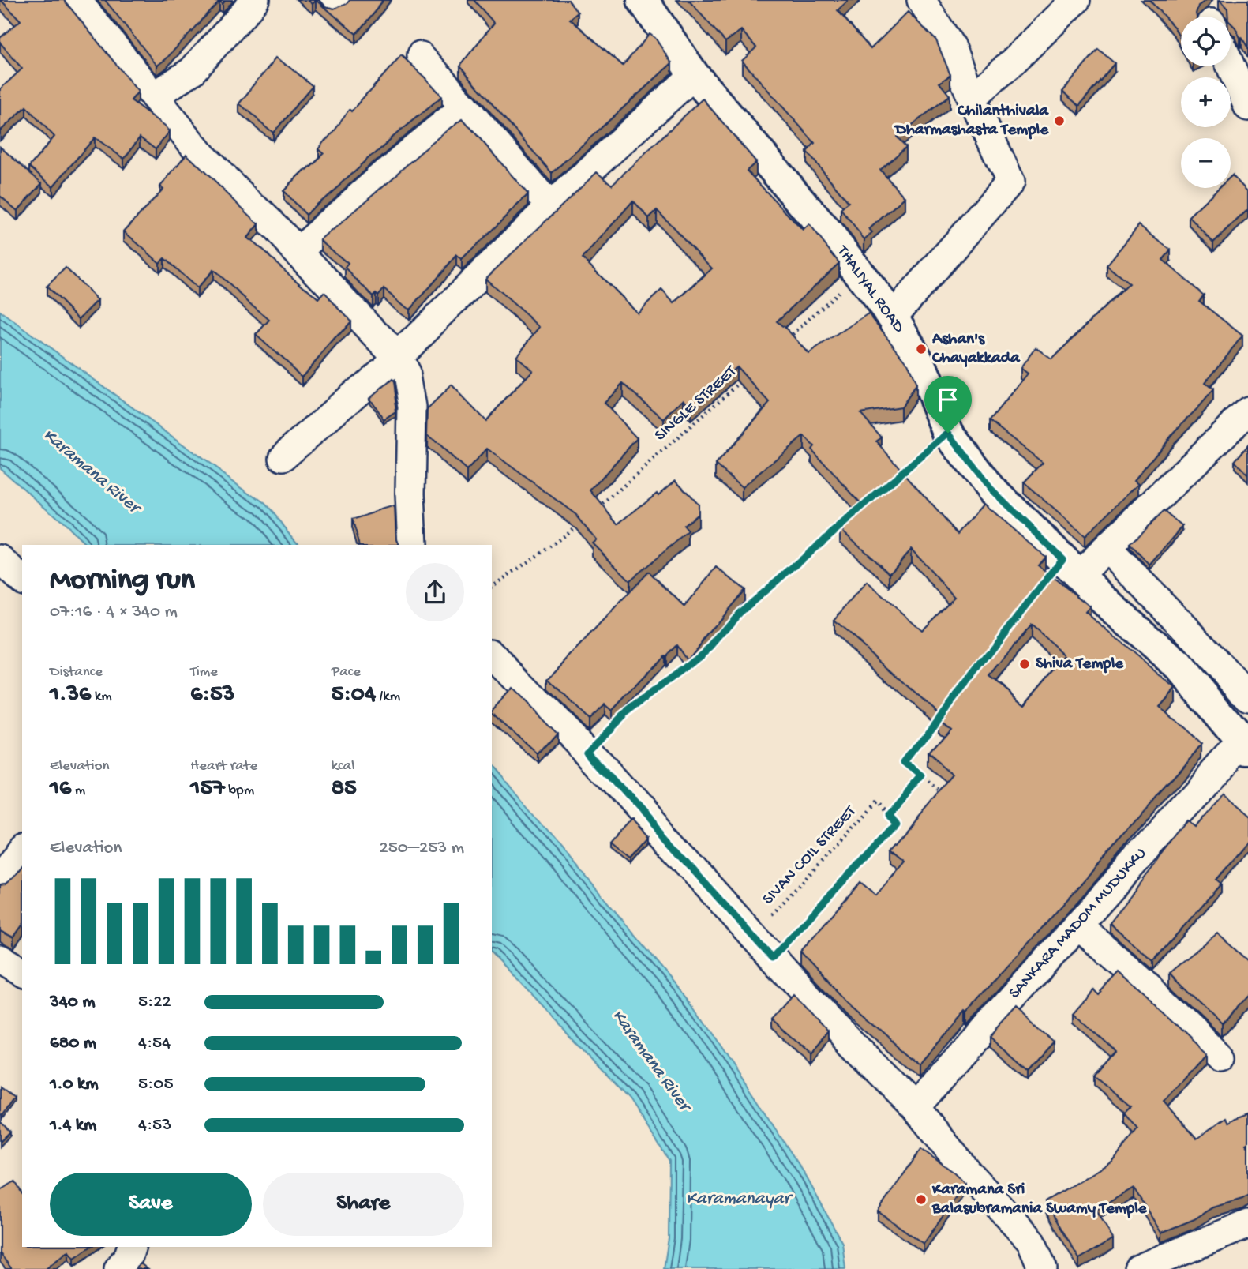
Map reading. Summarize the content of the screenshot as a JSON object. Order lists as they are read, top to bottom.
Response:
{
  "streets": {
    "street": ["THALIYAL ROAD", "SANKARA MADOM MUDUKKU"],
    "path": ["SINGLE STREET", "SIVAN COIL STREET"]
  },
  "crossings": [
    ["THALIYAL ROAD", "SANKARA MADOM MUDUKKU"]
  ],
  "water": ["Karamana River", "Karamanayar"],
  "places": [
    "Chilanthivala Dharmashasta Temple",
    "Ashan's Chayakkada",
    "Shiva Temple",
    "Karamana Sri Balasubramania Swamy Temple"
  ],
  "page": {
    "map_buttons": ["+", "−"],
    "heading": ["Morning run", "07:16 · 4 × 340 m"],
    "stats": [
      ["Distance", "1.36 km"],
      ["Time", "6:53"],
      ["Pace", "5:04 /km"],
      ["Elevation", "16 m"],
      ["Heart rate", "157 bpm"],
      ["kcal", "85"]
    ],
    "chart": ["Elevation", "250–253 m"],
    "list": [
      {
        "name": "340 m",
        "note": "5:22"
      },
      {
        "name": "680 m",
        "note": "4:54"
      },
      {
        "name": "1.0 km",
        "note": "5:05"
      },
      {
        "name": "1.4 km",
        "note": "4:53"
      }
    ],
    "buttons": ["Save", "Share"]
  }
}
